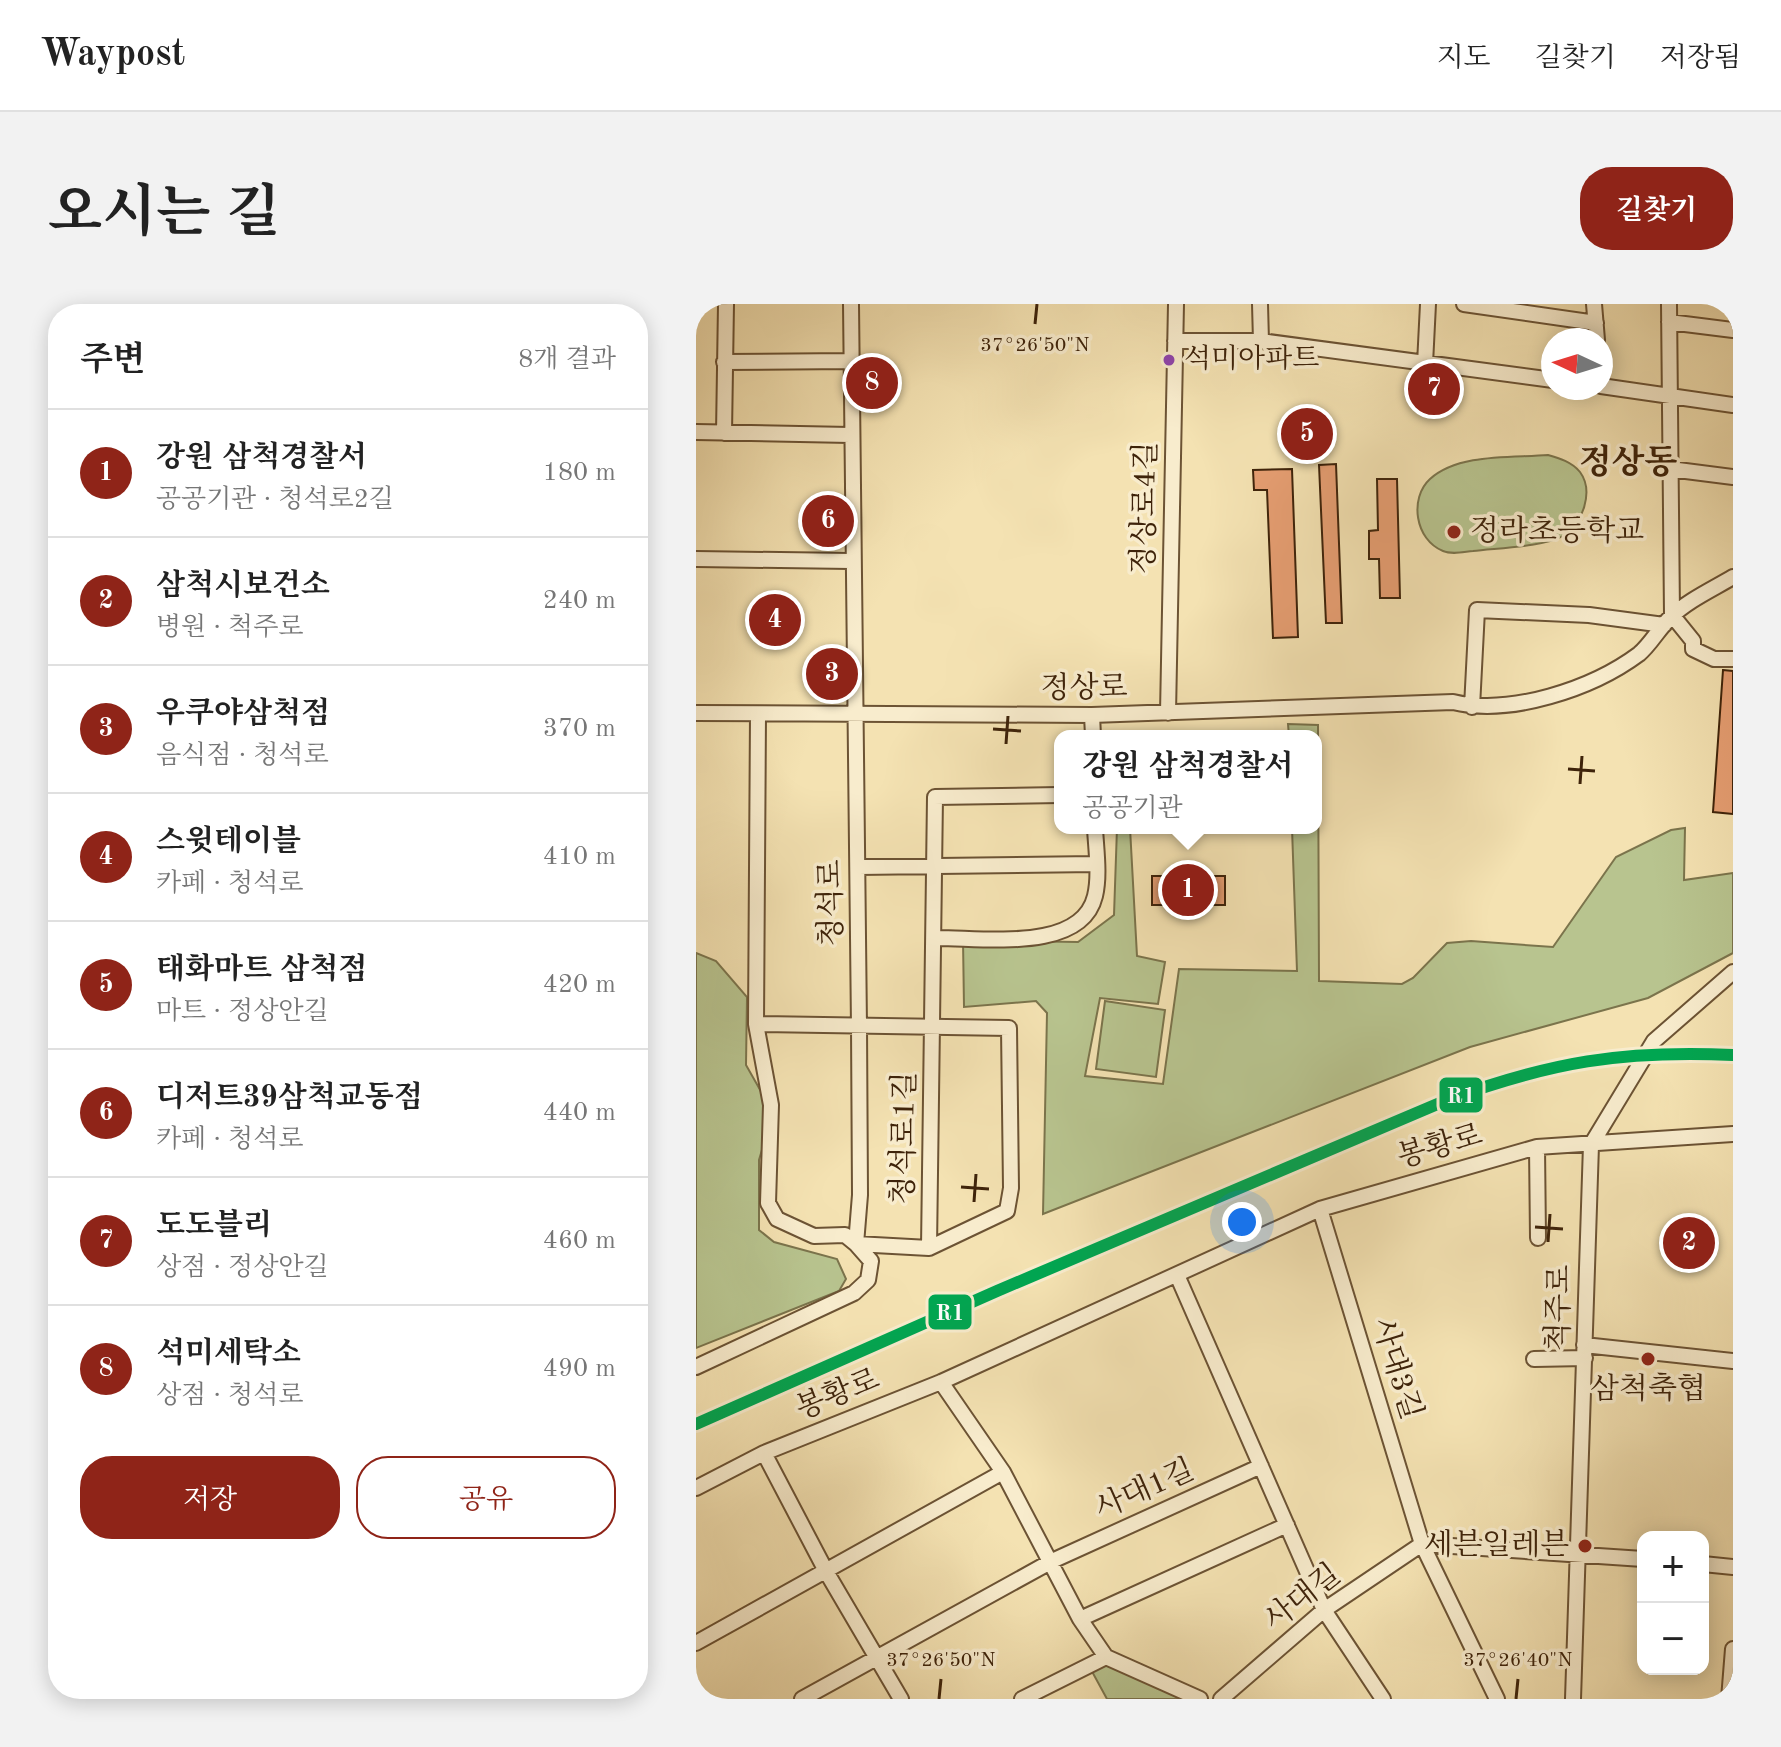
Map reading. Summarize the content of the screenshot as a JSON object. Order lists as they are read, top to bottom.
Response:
{
  "streets": {
    "street": [
      "정상로4길",
      "정상로",
      "청석로",
      "청석로1길",
      "봉황로",
      "척주로",
      "사대3길",
      "사대1길",
      "사대길"
    ]
  },
  "crossings": [
    ["정상로4길", "정상로"],
    ["정상로", "청석로"],
    ["청석로", "청석로1길"],
    ["봉황로", "척주로"],
    ["봉황로", "사대3길"],
    ["사대3길", "사대길"]
  ],
  "districts": ["정상동"],
  "places": [
    "석미아파트",
    "정라초등학교",
    "삼척축협",
    "세븐일레븐"
  ],
  "lines": ["transit line R1"],
  "north": "left",
  "page": {
    "header": "Waypost",
    "nav": ["지도", "길찾기", "저장됨"],
    "title": "오시는 길",
    "buttons": [
      "길찾기",
      ["저장", "공유"]
    ],
    "heading": ["주변", "8개 결과"],
    "pins": [
      "8",
      "7",
      "5",
      "6",
      "4",
      "3",
      "1",
      "2"
    ],
    "list": [
      {
        "mark": "1",
        "name": "강원 삼척경찰서",
        "note": "공공기관 · 청석로2길",
        "value": "180 m"
      },
      {
        "mark": "2",
        "name": "삼척시보건소",
        "note": "병원 · 척주로",
        "value": "240 m"
      },
      {
        "mark": "3",
        "name": "우쿠야삼척점",
        "note": "음식점 · 청석로",
        "value": "370 m"
      },
      {
        "mark": "4",
        "name": "스윗테이블",
        "note": "카페 · 청석로",
        "value": "410 m"
      },
      {
        "mark": "5",
        "name": "태화마트 삼척점",
        "note": "마트 · 정상안길",
        "value": "420 m"
      },
      {
        "mark": "6",
        "name": "디저트39삼척교동점",
        "note": "카페 · 청석로",
        "value": "440 m"
      },
      {
        "mark": "7",
        "name": "도도블리",
        "note": "상점 · 정상안길",
        "value": "460 m"
      },
      {
        "mark": "8",
        "name": "석미세탁소",
        "note": "상점 · 청석로",
        "value": "490 m"
      }
    ],
    "popup": ["강원 삼척경찰서", "공공기관"],
    "map_buttons": ["+", "−"]
  },
  "coordinates": ["37°26'50\"N", "37°26'40\"N"]
}
